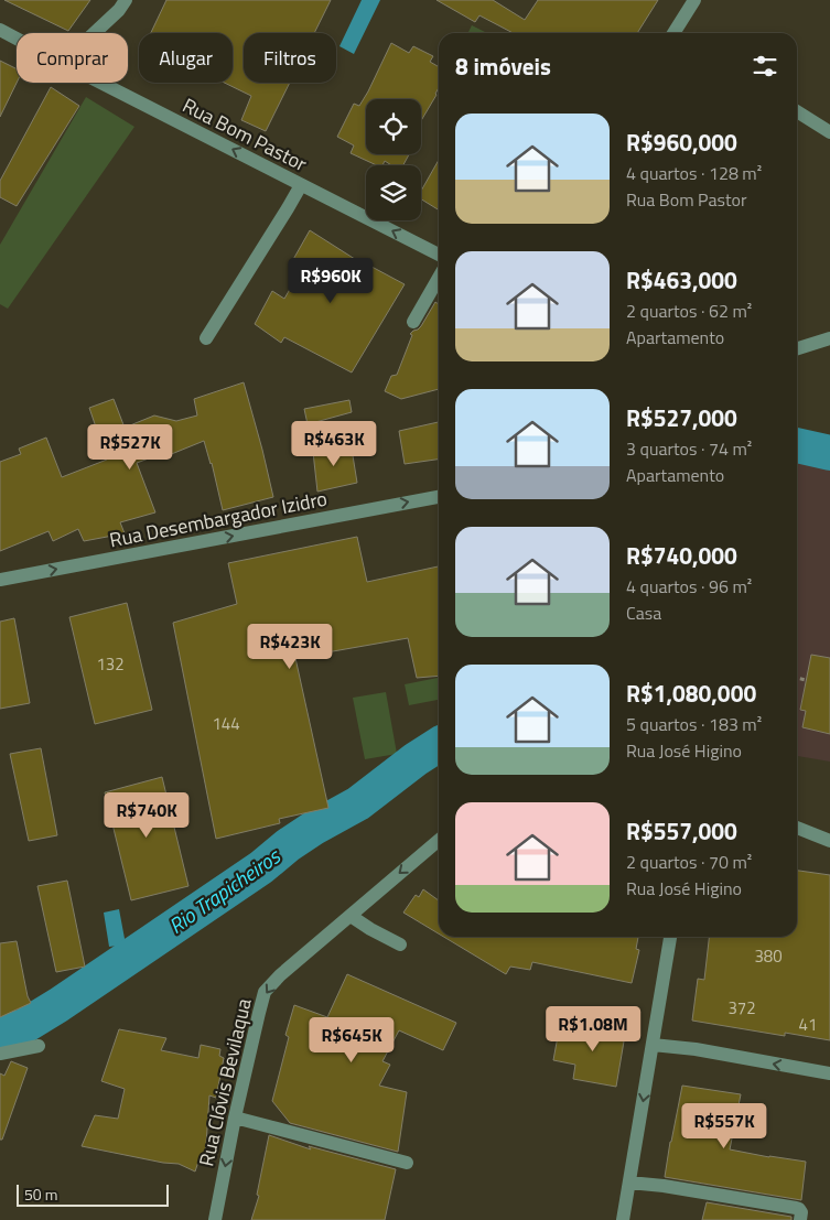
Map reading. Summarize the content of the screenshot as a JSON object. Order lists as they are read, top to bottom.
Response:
{
  "streets": {
    "street": ["Rua Bom Pastor", "Rua Desembargador Izidro", "Rua Clóvis Bevilaqua"]
  },
  "one_way": ["Rua Bom Pastor", "Rua Desembargador Izidro", "Rua Clóvis Bevilaqua"],
  "water": ["Rio Trapicheiros"],
  "house_numbers": [
    "132",
    "144",
    "380",
    "372",
    "41"
  ],
  "scale_bar": "50 m",
  "page": {
    "chip": ["Comprar", "Alugar", "Filtros"],
    "heading": "8 imóveis",
    "list": [
      {
        "name": "R$960,000",
        "note": "4 quartos · 128 m² · Rua Bom Pastor"
      },
      {
        "name": "R$463,000",
        "note": "2 quartos · 62 m² · Apartamento"
      },
      {
        "name": "R$527,000",
        "note": "3 quartos · 74 m² · Apartamento"
      },
      {
        "name": "R$740,000",
        "note": "4 quartos · 96 m² · Casa"
      },
      {
        "name": "R$1,080,000",
        "note": "5 quartos · 183 m² · Rua José Higino"
      },
      {
        "name": "R$557,000",
        "note": "2 quartos · 70 m² · Rua José Higino"
      }
    ],
    "price": [
      "R$960K",
      "R$463K",
      "R$527K",
      "R$423K",
      "R$740K",
      "R$1.08M",
      "R$645K",
      "R$557K"
    ],
    "scale": "50 m"
  }
}
